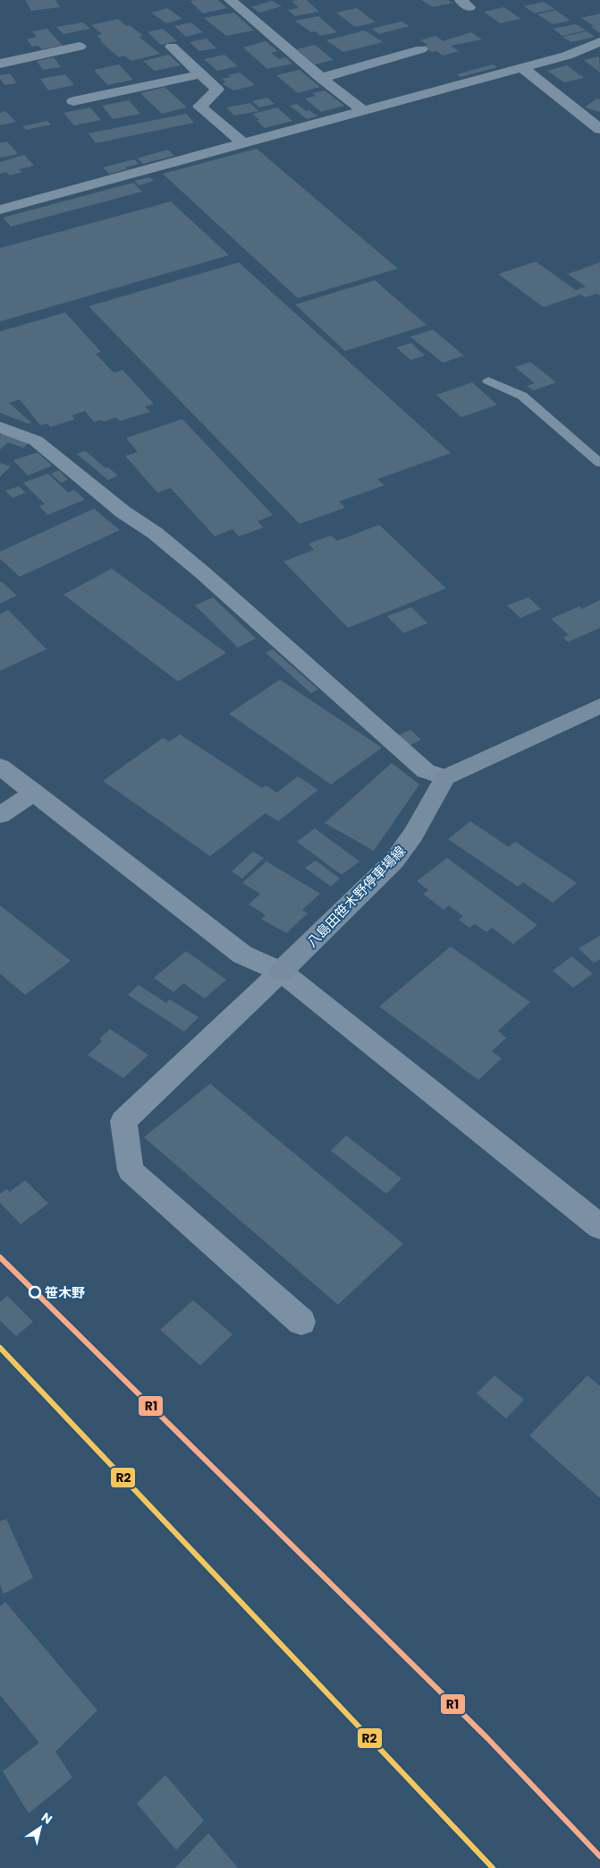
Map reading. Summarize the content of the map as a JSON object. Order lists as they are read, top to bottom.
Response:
{
  "streets": {
    "main road": ["八島田笹木野停車場線"]
  },
  "places": ["笹木野"],
  "lines": ["transit line R1", "transit line R2"],
  "north": "top right"
}
